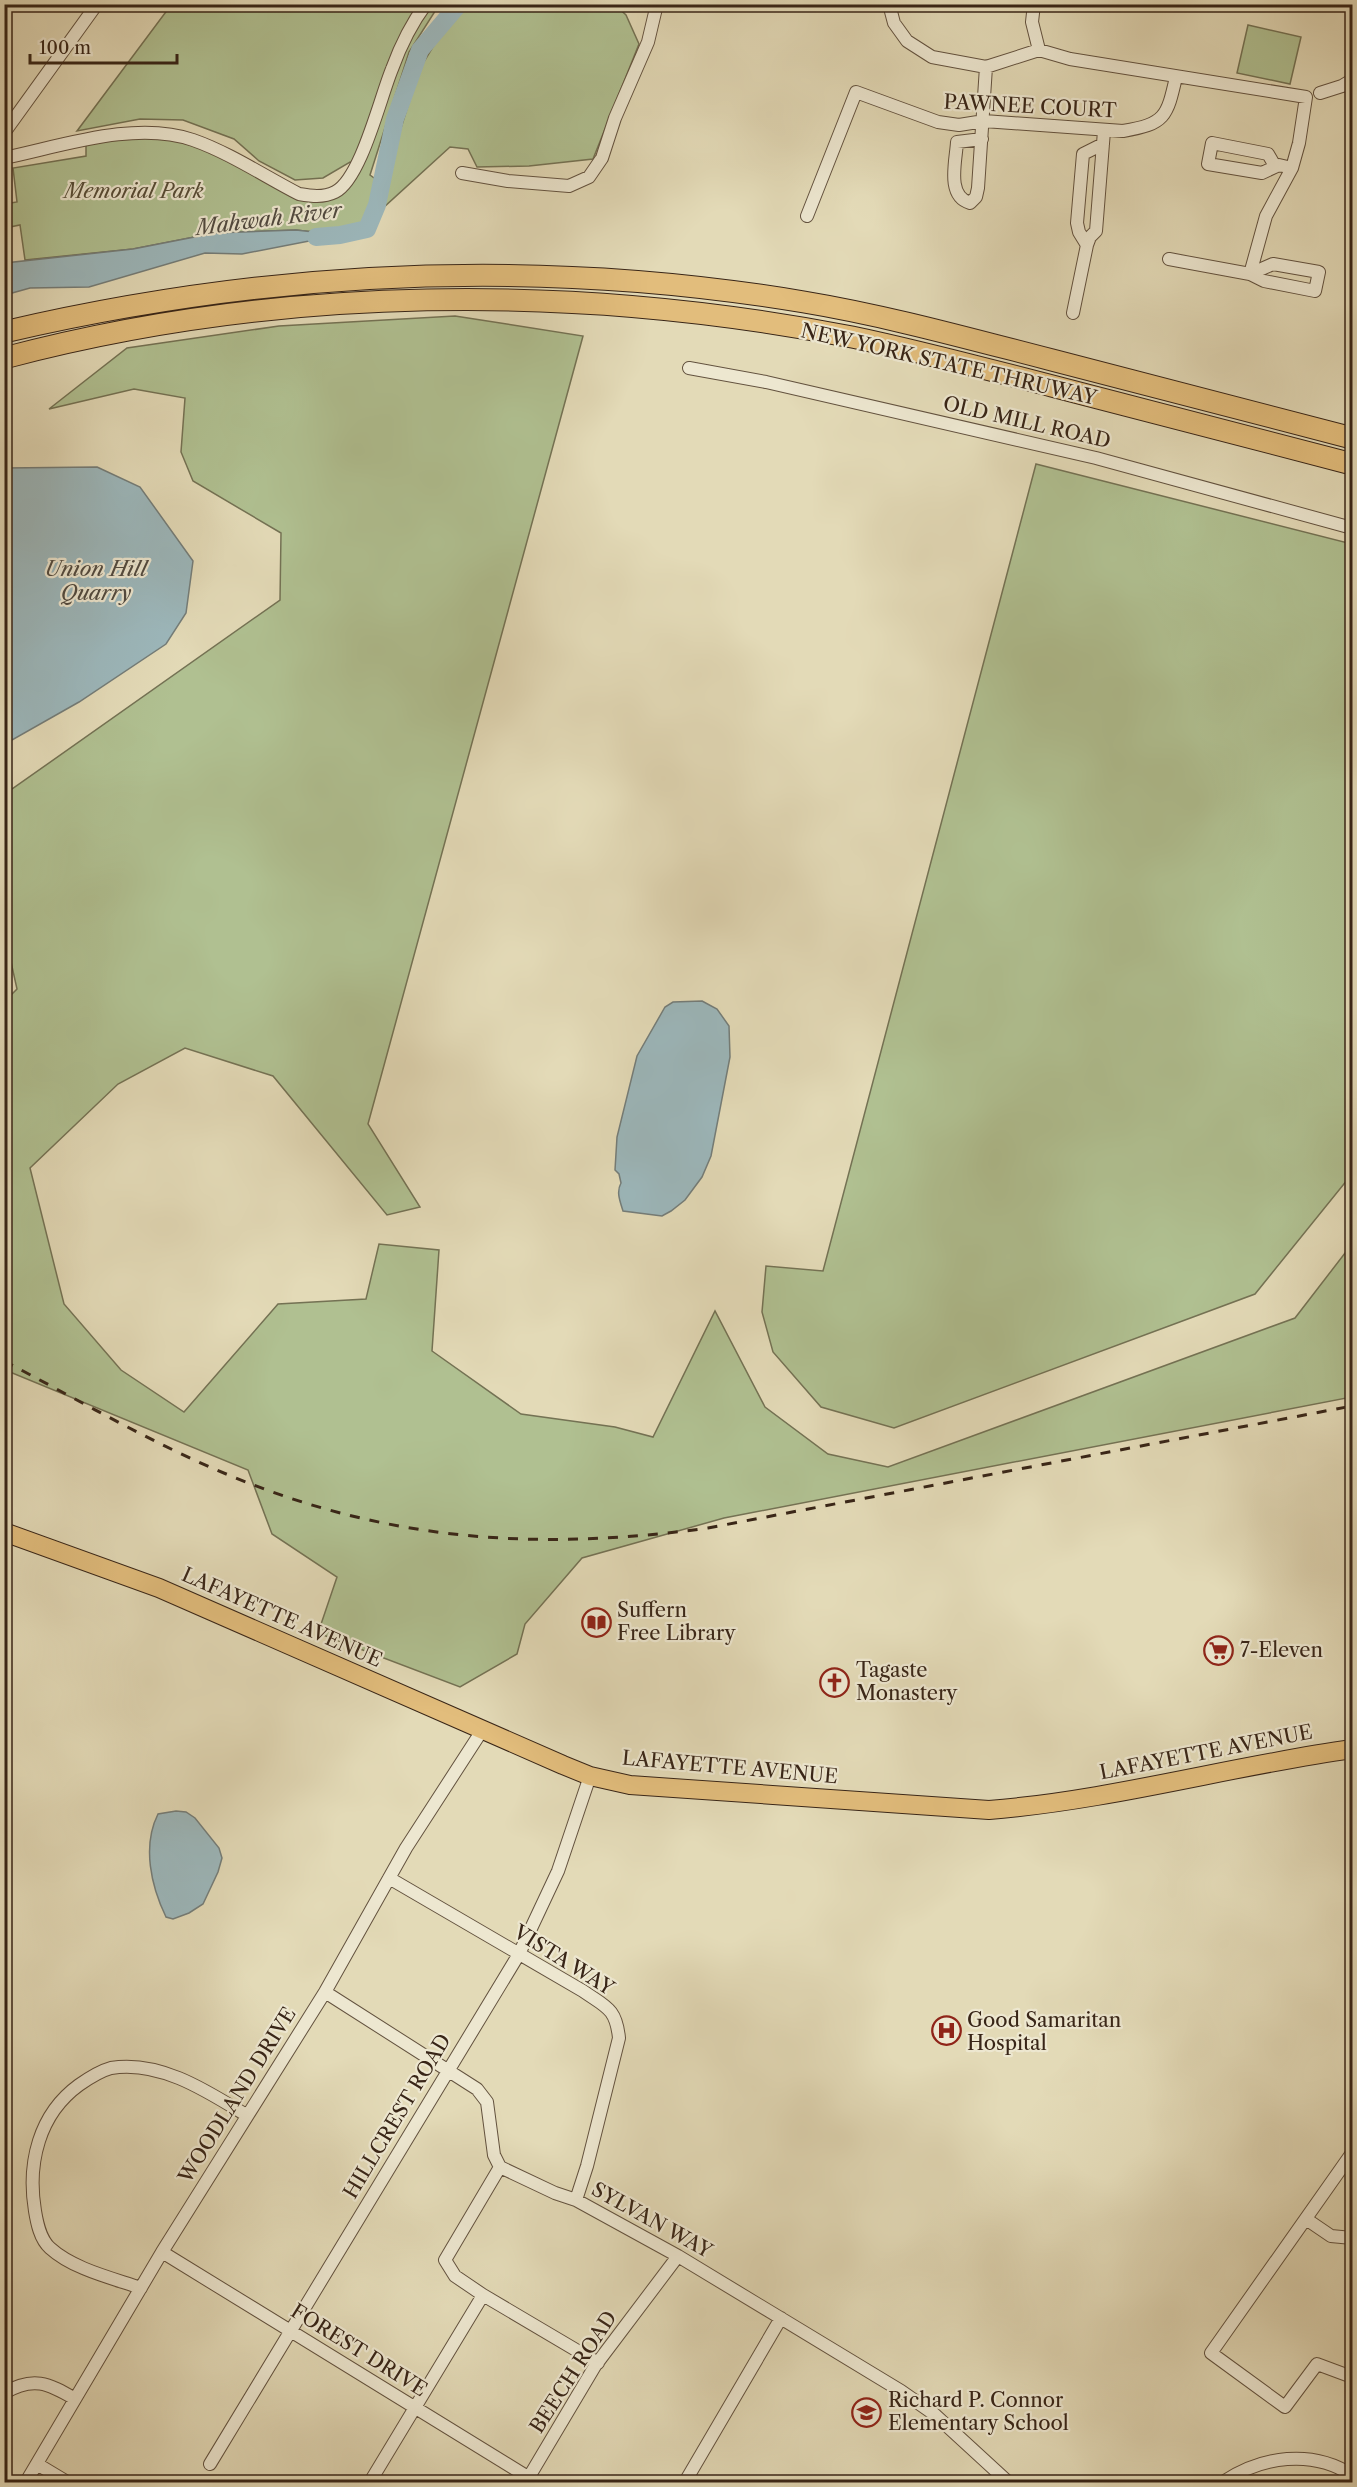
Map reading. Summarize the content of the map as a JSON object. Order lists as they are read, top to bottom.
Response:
{
  "streets": {
    "highway": ["NEW YORK STATE THRUWAY"],
    "main road": ["LAFAYETTE AVENUE"],
    "street": [
      "PAWNEE COURT",
      "OLD MILL ROAD",
      "VISTA WAY",
      "WOODLAND DRIVE",
      "HILLCREST ROAD",
      "SYLVAN WAY",
      "FOREST DRIVE",
      "BEECH ROAD"
    ]
  },
  "crossings": [
    ["LAFAYETTE AVENUE", "WOODLAND DRIVE"],
    ["LAFAYETTE AVENUE", "HILLCREST ROAD"],
    ["VISTA WAY", "WOODLAND DRIVE"],
    ["VISTA WAY", "HILLCREST ROAD"],
    ["VISTA WAY", "SYLVAN WAY"],
    ["WOODLAND DRIVE", "FOREST DRIVE"],
    ["HILLCREST ROAD", "FOREST DRIVE"],
    ["SYLVAN WAY", "BEECH ROAD"],
    ["FOREST DRIVE", "BEECH ROAD"]
  ],
  "water": ["Mahwah River", "Union Hill Quarry"],
  "parks": ["Memorial Park"],
  "places": {
    "library": ["Suffern Free Library"],
    "supermarket": ["7-Eleven"],
    "church": ["Tagaste Monastery"],
    "hospital": ["Good Samaritan Hospital"],
    "school or university": ["Richard P. Connor Elementary School"]
  },
  "scale_bar": "100 m"
}
